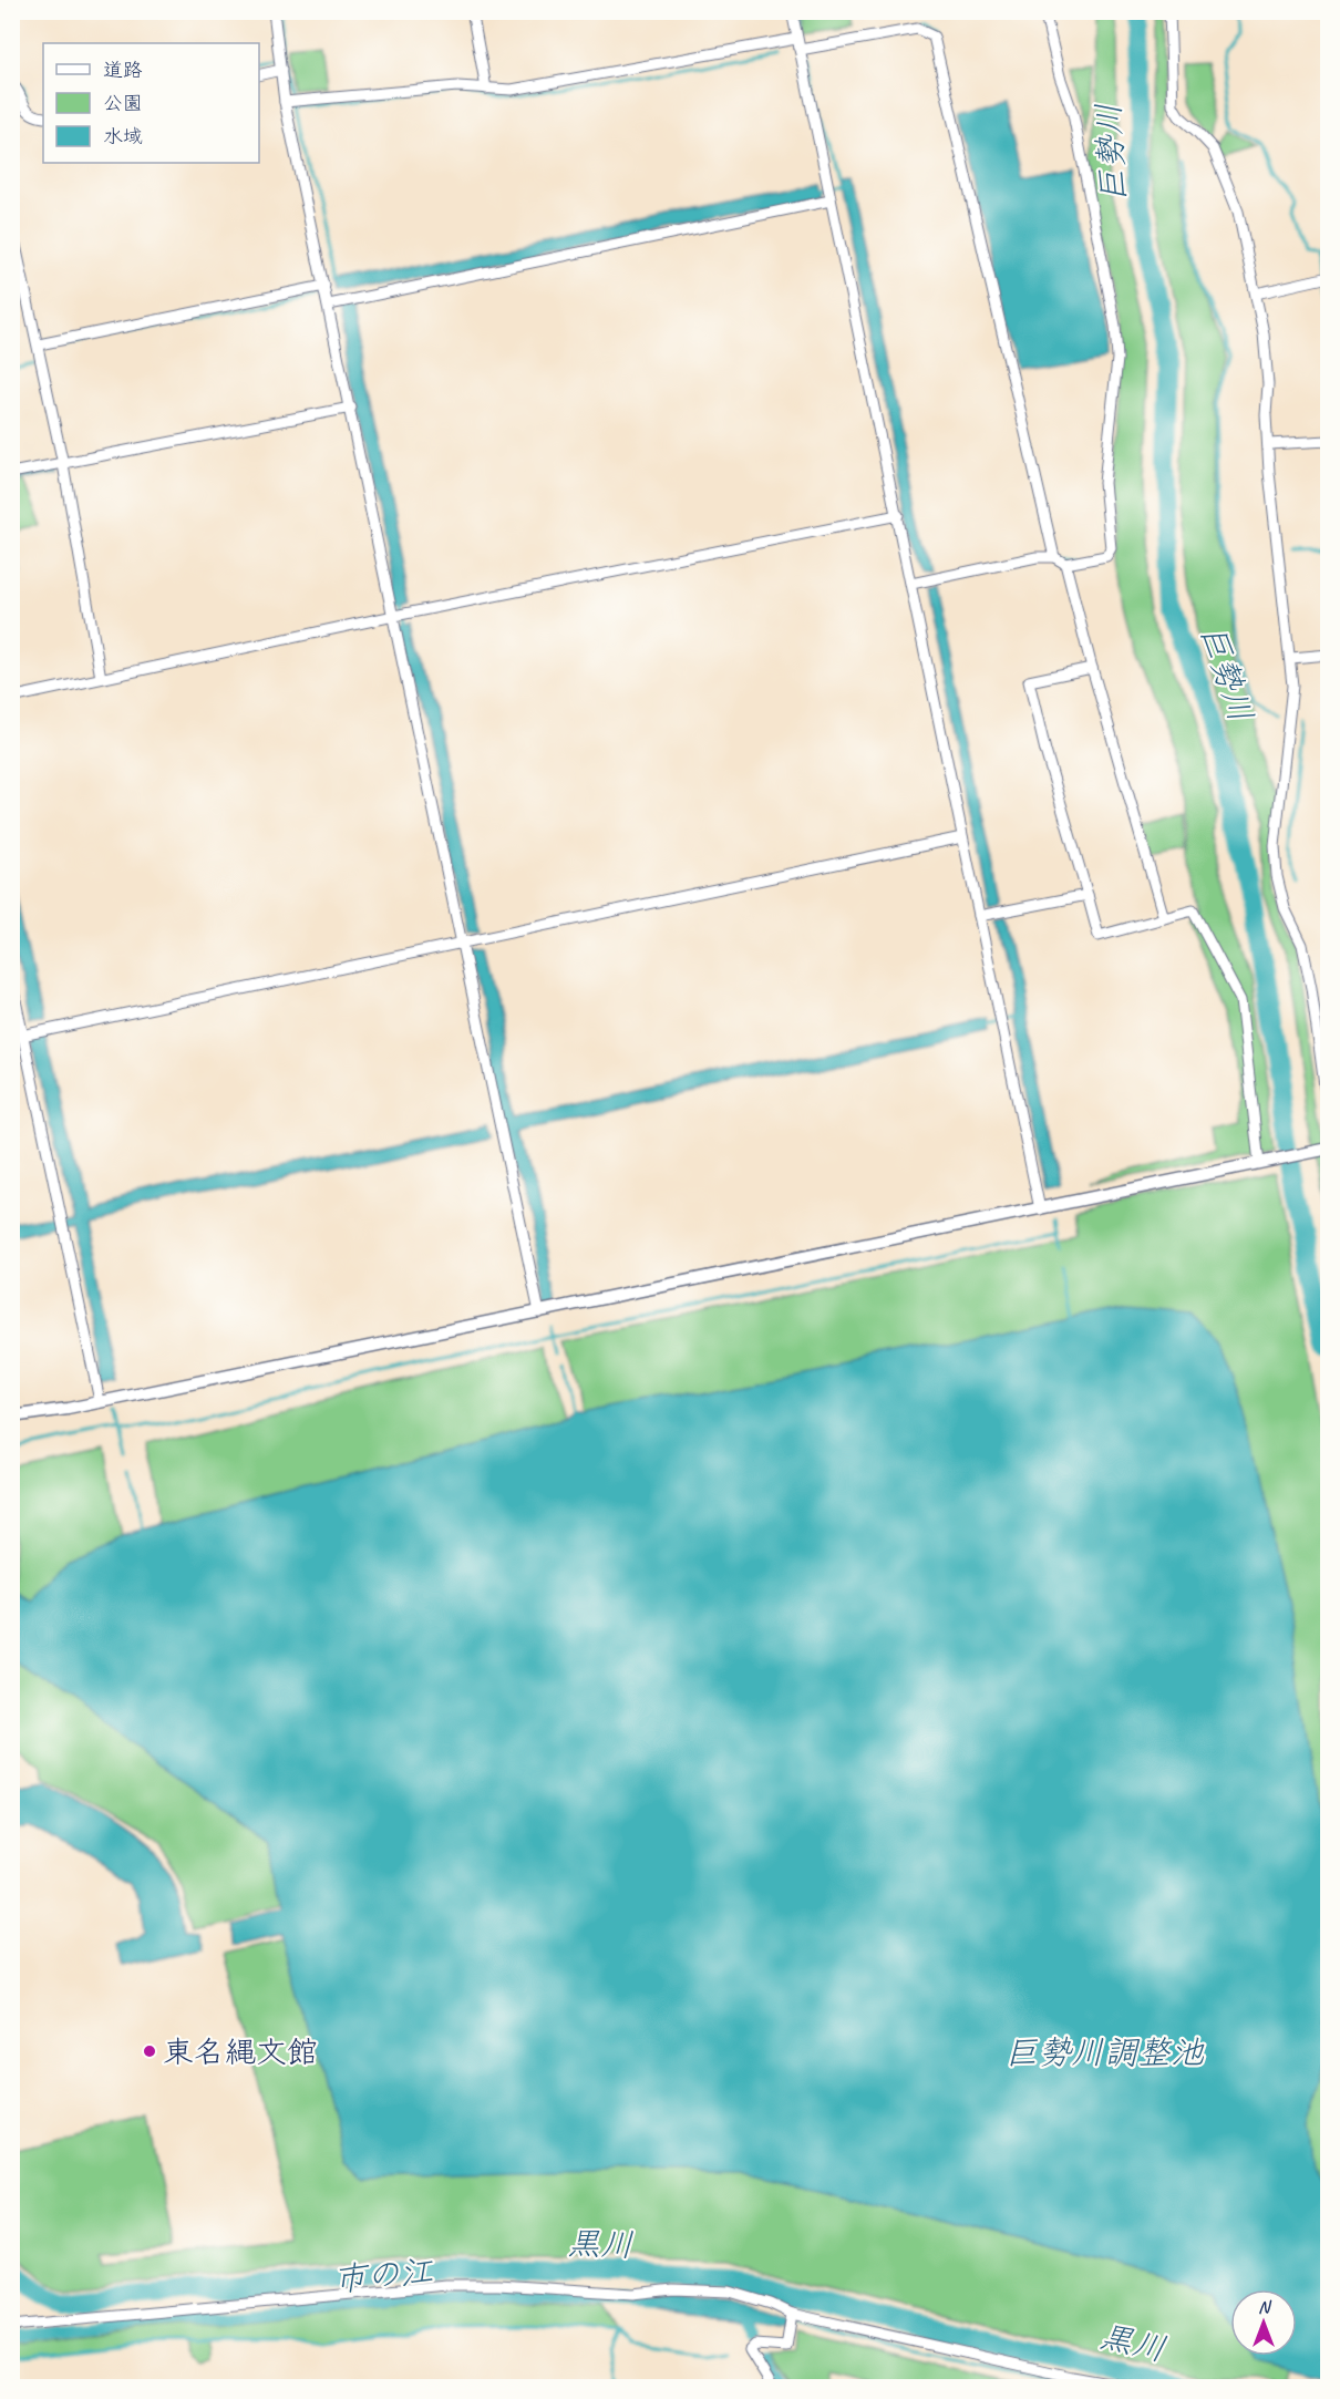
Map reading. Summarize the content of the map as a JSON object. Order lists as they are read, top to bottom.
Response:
{
  "water": [
    "巨勢川",
    "巨勢川調整池",
    "黒川",
    "市の江"
  ],
  "places": ["東名縄文館"],
  "legend": ["道路", "公園", "水域"],
  "north": "top"
}
